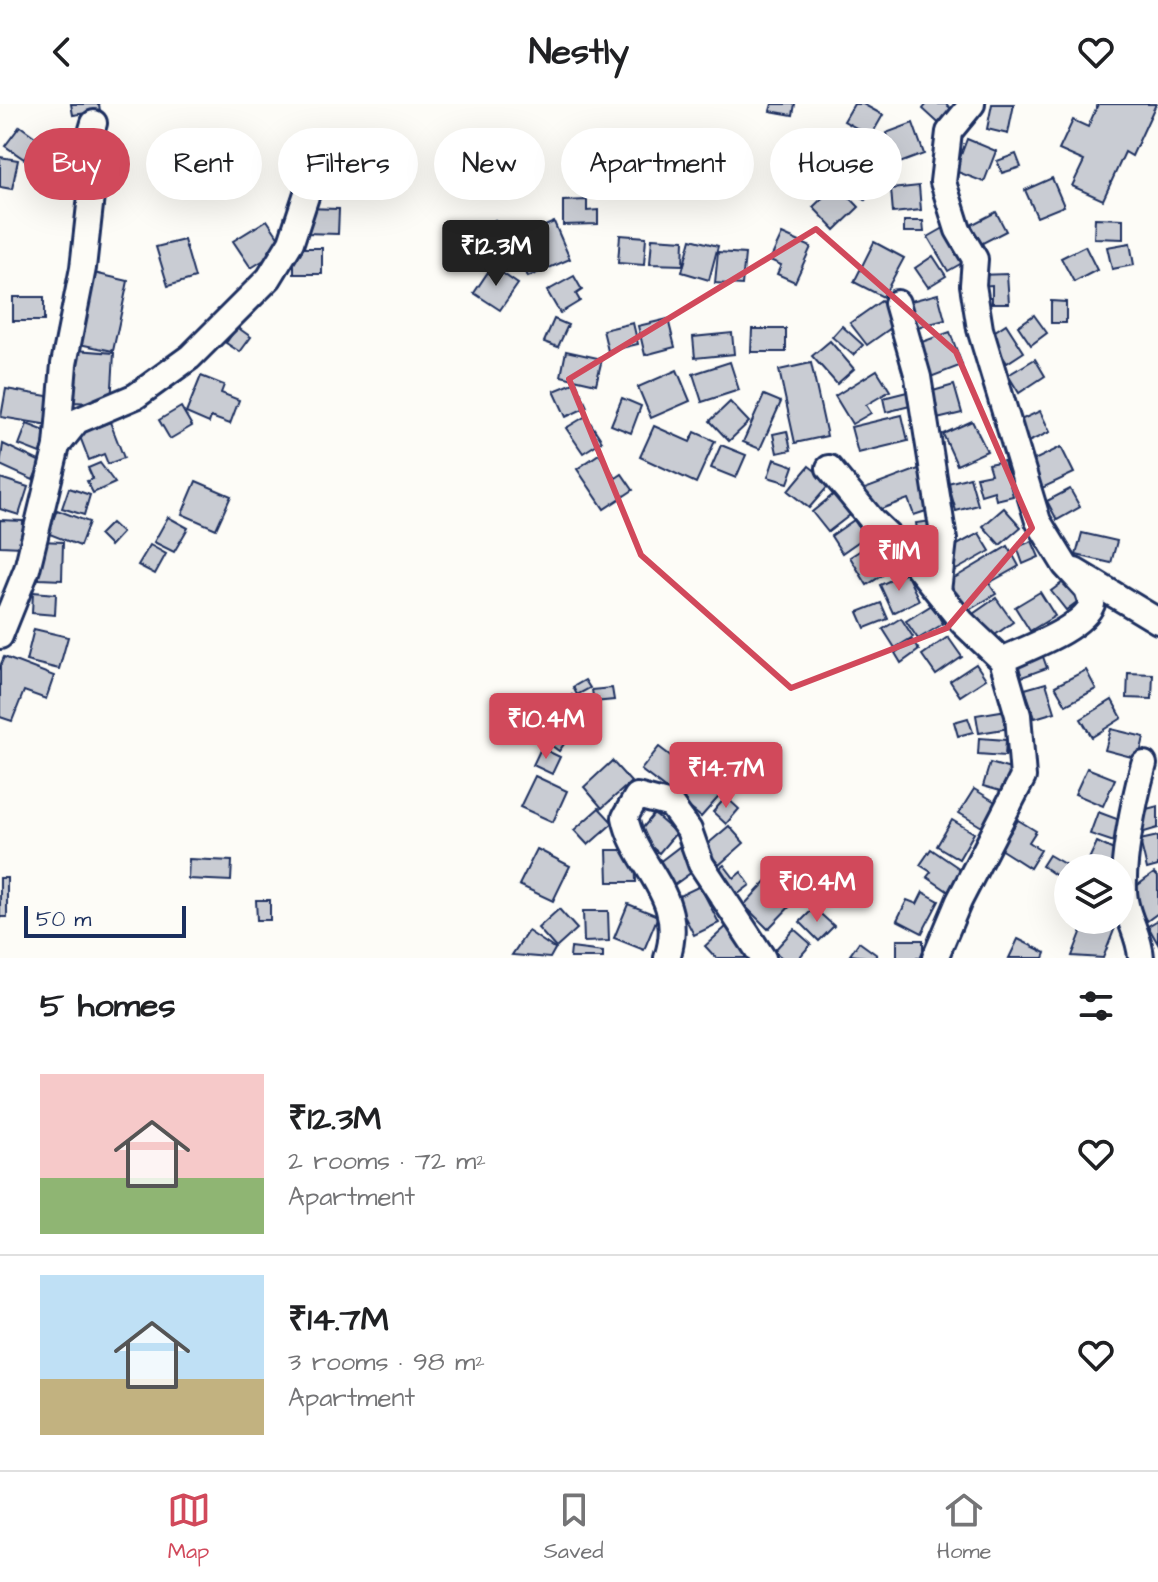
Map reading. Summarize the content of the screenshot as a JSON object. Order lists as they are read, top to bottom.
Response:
{
  "scale_bar": "50 m",
  "page": {
    "header": "Nestly",
    "chip": [
      "Buy",
      "Rent",
      "Filters",
      "New",
      "Apartment",
      "House"
    ],
    "price": [
      "₹12.3M",
      "₹11M",
      "₹10.4M",
      "₹14.7M",
      "₹10.4M"
    ],
    "scale": "50 m",
    "heading": "5 homes",
    "list": [
      {
        "name": "₹12.3M",
        "note": "2 rooms · 72 m² · Apartment"
      },
      {
        "name": "₹14.7M",
        "note": "3 rooms · 98 m² · Apartment"
      }
    ],
    "tabs": ["Map", "Saved", "Home"]
  }
}
